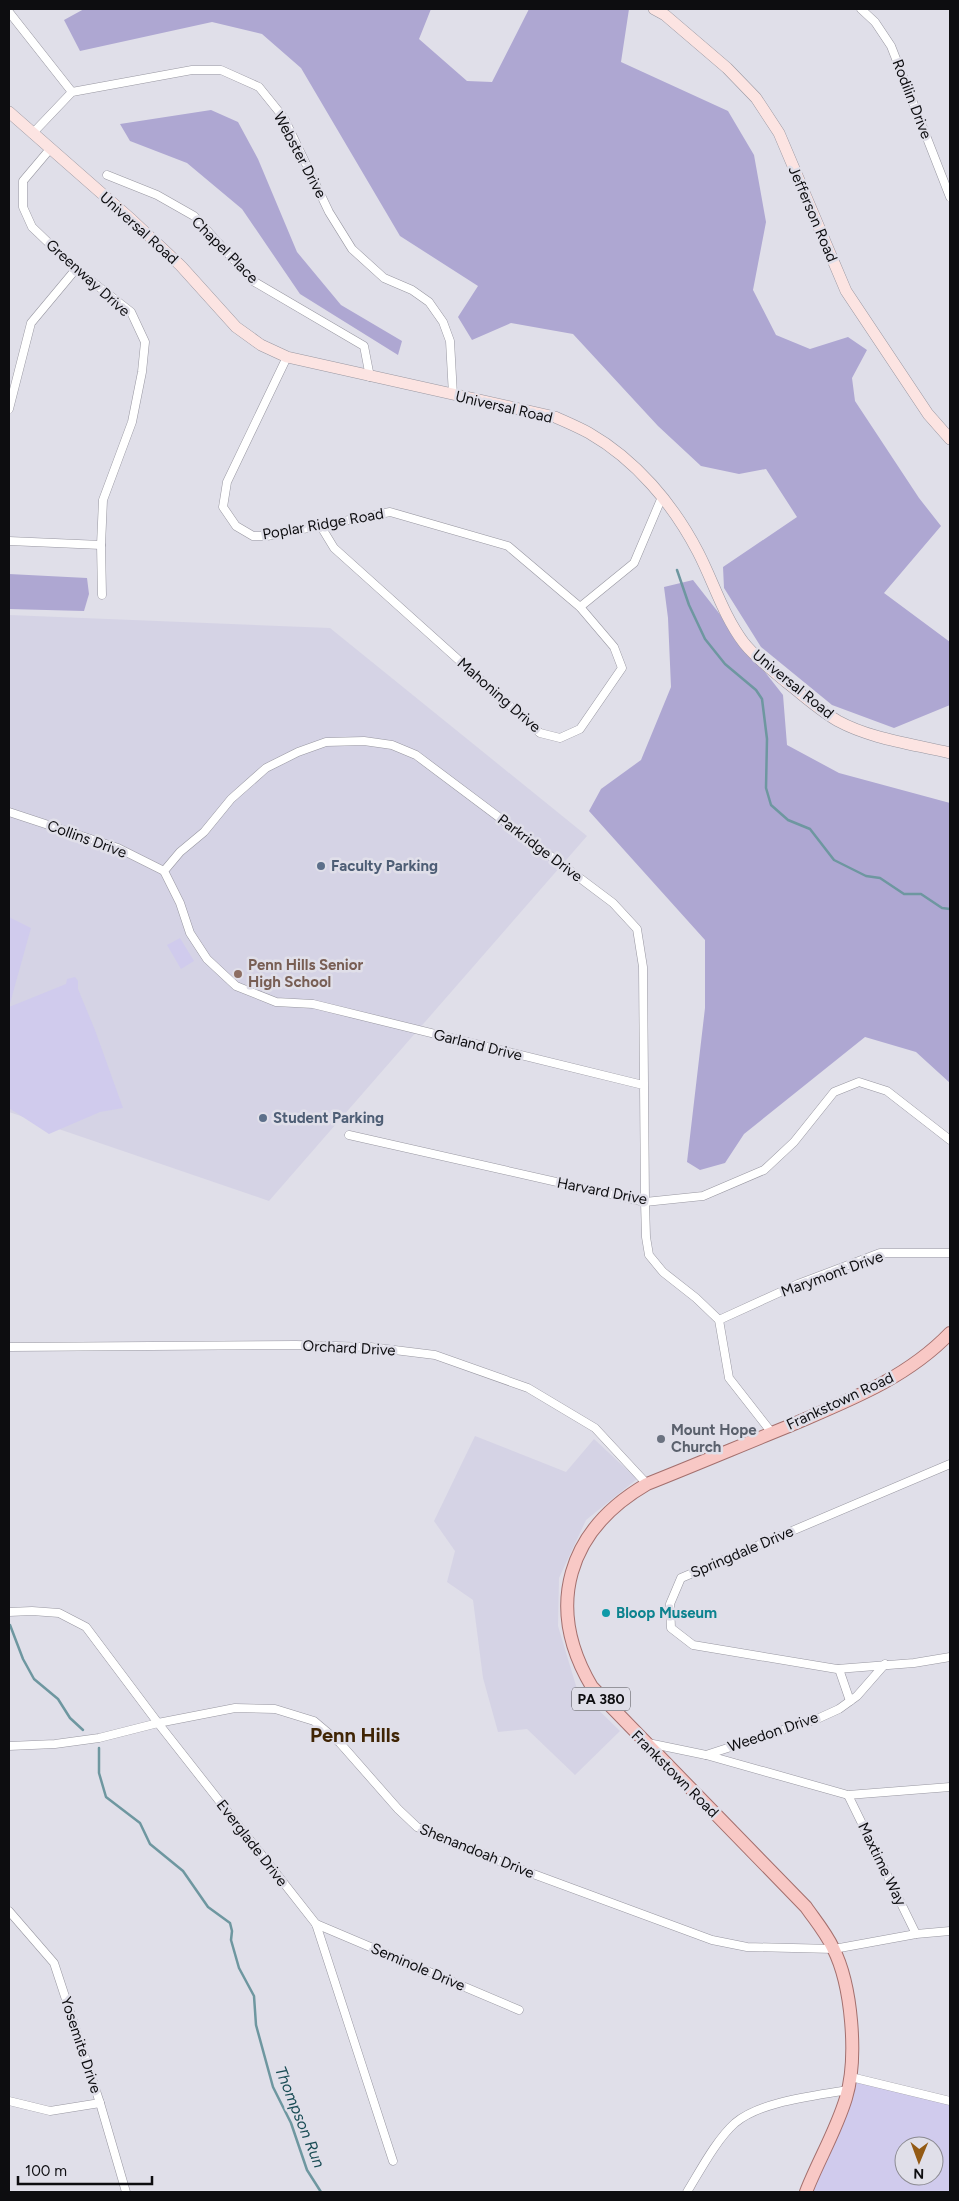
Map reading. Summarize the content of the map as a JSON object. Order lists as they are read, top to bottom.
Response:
{
  "streets": {
    "main road": ["Frankstown Road", "PA 380"],
    "street": [
      "Rodilin Drive",
      "Webster Drive",
      "Jefferson Road",
      "Universal Road",
      "Chapel Place",
      "Greenway Drive",
      "Poplar Ridge Road",
      "Mahoning Drive",
      "Collins Drive",
      "Parkridge Drive",
      "Garland Drive",
      "Harvard Drive",
      "Marymont Drive",
      "Orchard Drive",
      "Springdale Drive",
      "Weedon Drive",
      "Everglade Drive",
      "Shenandoah Drive",
      "Maxtime Way",
      "Seminole Drive",
      "Yosemite Drive"
    ]
  },
  "crossings": [
    ["Webster Drive", "Universal Road"],
    ["Universal Road", "Chapel Place"],
    ["Universal Road", "Greenway Drive"],
    ["Universal Road", "Poplar Ridge Road"],
    ["Poplar Ridge Road", "Mahoning Drive"],
    ["Collins Drive", "Parkridge Drive"],
    ["Collins Drive", "Garland Drive"],
    ["Parkridge Drive", "Garland Drive"],
    ["Parkridge Drive", "Harvard Drive"],
    ["Parkridge Drive", "Marymont Drive"],
    ["Orchard Drive", "Frankstown Road"],
    ["Frankstown Road", "Weedon Drive"],
    ["Frankstown Road", "Shenandoah Drive"],
    ["Springdale Drive", "Weedon Drive"],
    ["Everglade Drive", "Shenandoah Drive"],
    ["Everglade Drive", "Seminole Drive"],
    ["Shenandoah Drive", "Maxtime Way"]
  ],
  "districts": ["Penn Hills"],
  "water": ["Thompson Run"],
  "places": [
    "Faculty Parking",
    "Penn Hills Senior High School",
    "Student Parking",
    "Mount Hope Church",
    "Bloop Museum"
  ],
  "scale_bar": "100 m",
  "north": "bottom"
}
